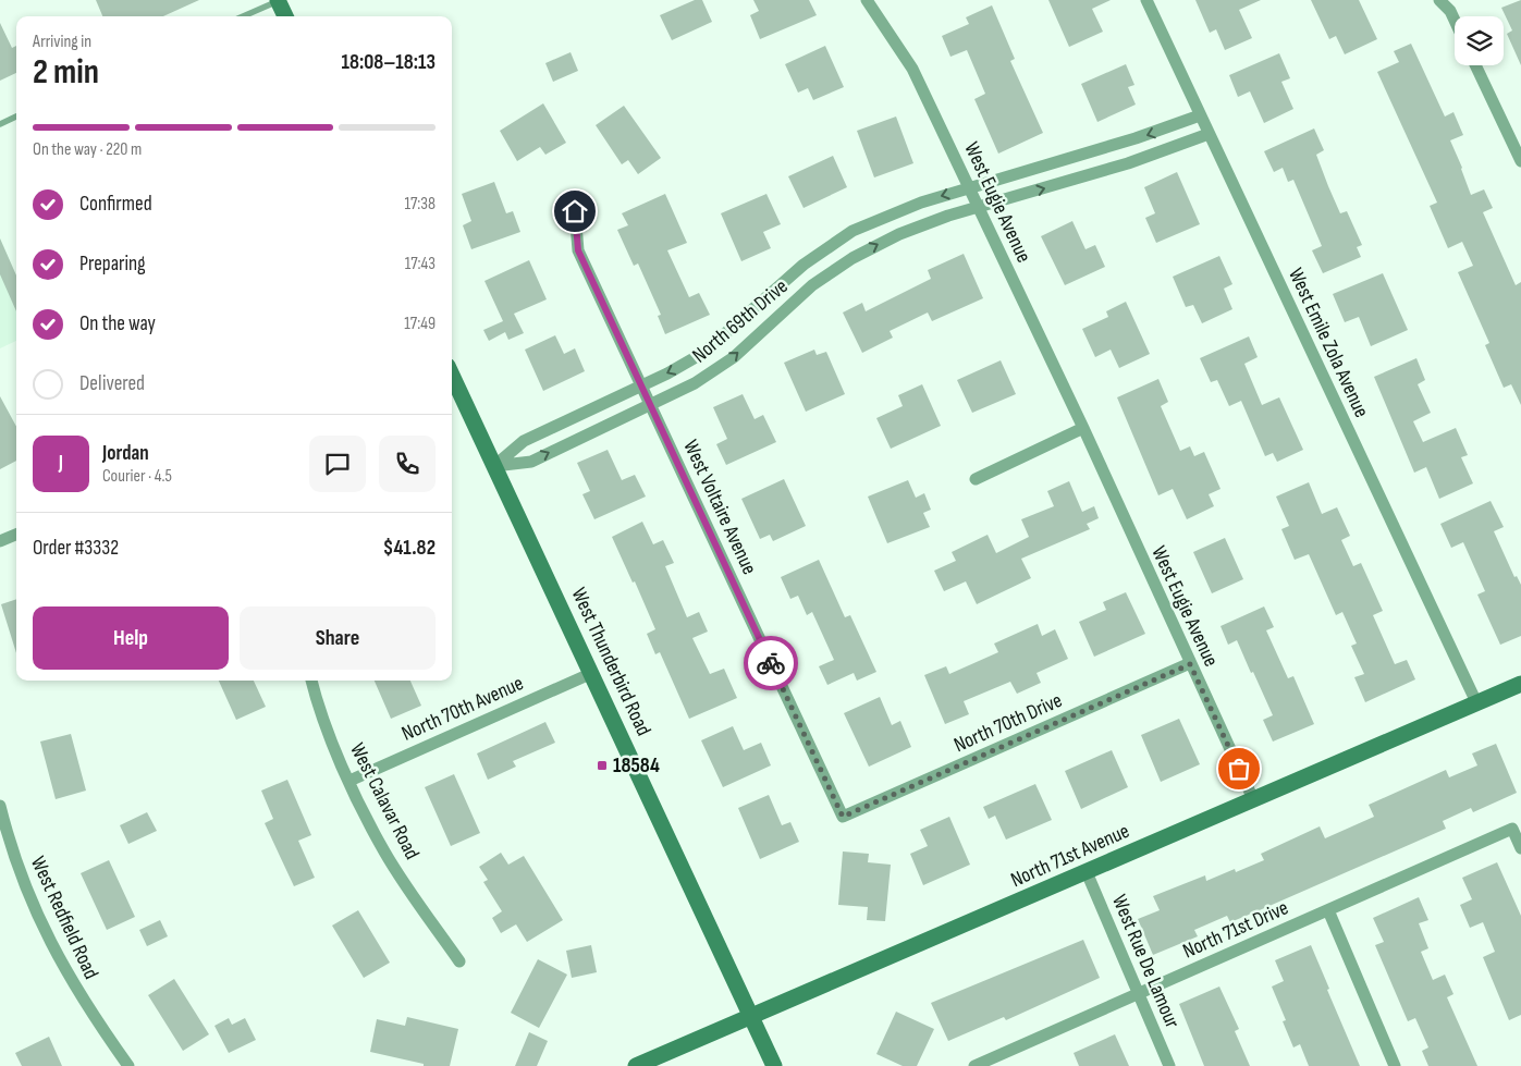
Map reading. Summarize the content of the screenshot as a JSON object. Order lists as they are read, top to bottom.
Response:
{
  "streets": {
    "street": [
      "West Eugie Avenue",
      "North 69th Drive",
      "West Emile Zola Avenue",
      "West Voltaire Avenue",
      "West Thunderbird Road",
      "North 70th Avenue",
      "North 70th Drive",
      "West Calavar Road",
      "North 71st Avenue",
      "West Redfield Road",
      "North 71st Drive",
      "West Rue De Lamour"
    ]
  },
  "crossings": [
    ["West Eugie Avenue", "North 69th Drive"],
    ["West Eugie Avenue", "North 70th Drive"],
    ["West Eugie Avenue", "North 71st Avenue"],
    ["North 69th Drive", "West Emile Zola Avenue"],
    ["North 69th Drive", "West Voltaire Avenue"],
    ["North 69th Drive", "West Thunderbird Road"],
    ["West Emile Zola Avenue", "North 71st Avenue"],
    ["West Voltaire Avenue", "North 70th Drive"],
    ["West Thunderbird Road", "North 70th Avenue"],
    ["West Thunderbird Road", "North 71st Avenue"],
    ["North 70th Avenue", "West Calavar Road"],
    ["North 71st Avenue", "West Rue De Lamour"],
    ["North 71st Drive", "West Rue De Lamour"]
  ],
  "places": {
    "transit": ["18584"]
  },
  "page": {
    "heading": ["2 min", "Arriving in", "18:08–18:13"],
    "panel": [
      "Jordan",
      "Courier · 4.5",
      "Order #3332",
      "$41.82"
    ],
    "bar": "On the way · 220 m",
    "list": [
      ["Confirmed", "17:38"],
      ["Preparing", "17:43"],
      ["On the way", "17:49"],
      "Delivered"
    ],
    "round": "J",
    "buttons": ["Help", "Share"]
  }
}
